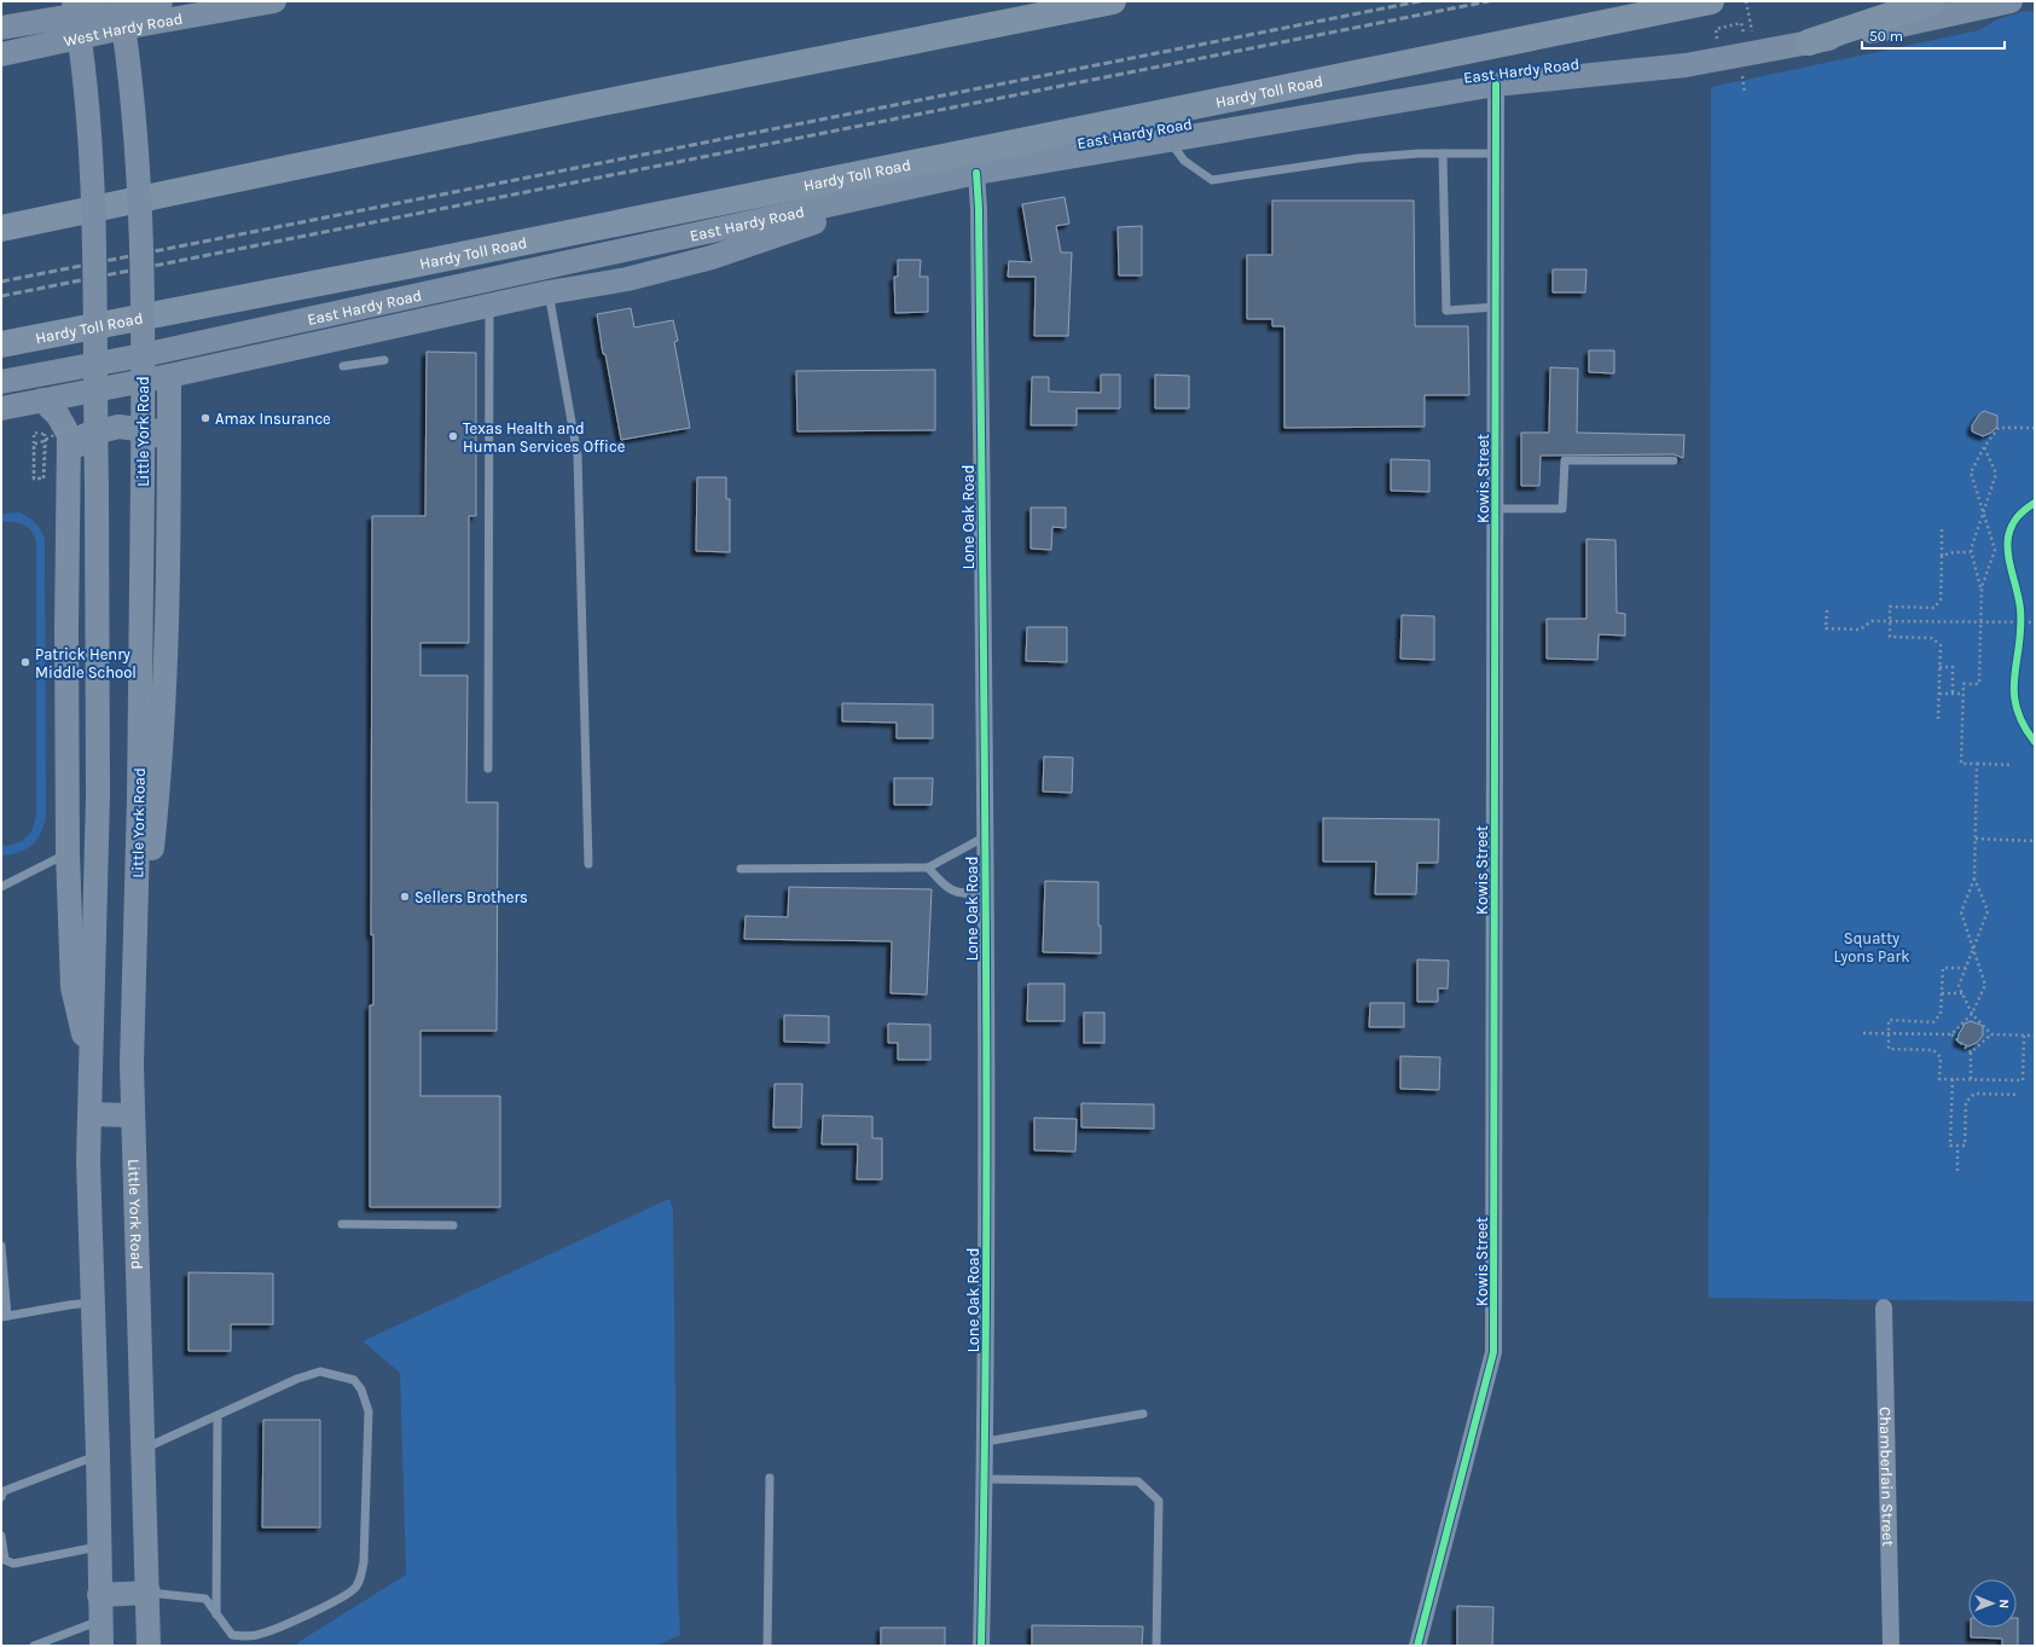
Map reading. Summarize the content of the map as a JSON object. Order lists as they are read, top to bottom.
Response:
{
  "streets": {
    "highway": ["Hardy Toll Road"],
    "main road": ["West Hardy Road", "East Hardy Road", "Little York Road"],
    "street": ["Kowis Street", "Lone Oak Road", "Chamberlain Street"]
  },
  "crossings": [
    ["West Hardy Road", "Little York Road"],
    ["East Hardy Road", "Little York Road"],
    ["East Hardy Road", "Kowis Street"],
    ["East Hardy Road", "Lone Oak Road"]
  ],
  "parks": ["Squatty Lyons Park"],
  "places": [
    "Amax Insurance",
    "Texas Health and Human Services Office",
    "Patrick Henry Middle School",
    "Sellers Brothers"
  ],
  "scale_bar": "50 m",
  "north": "right"
}
